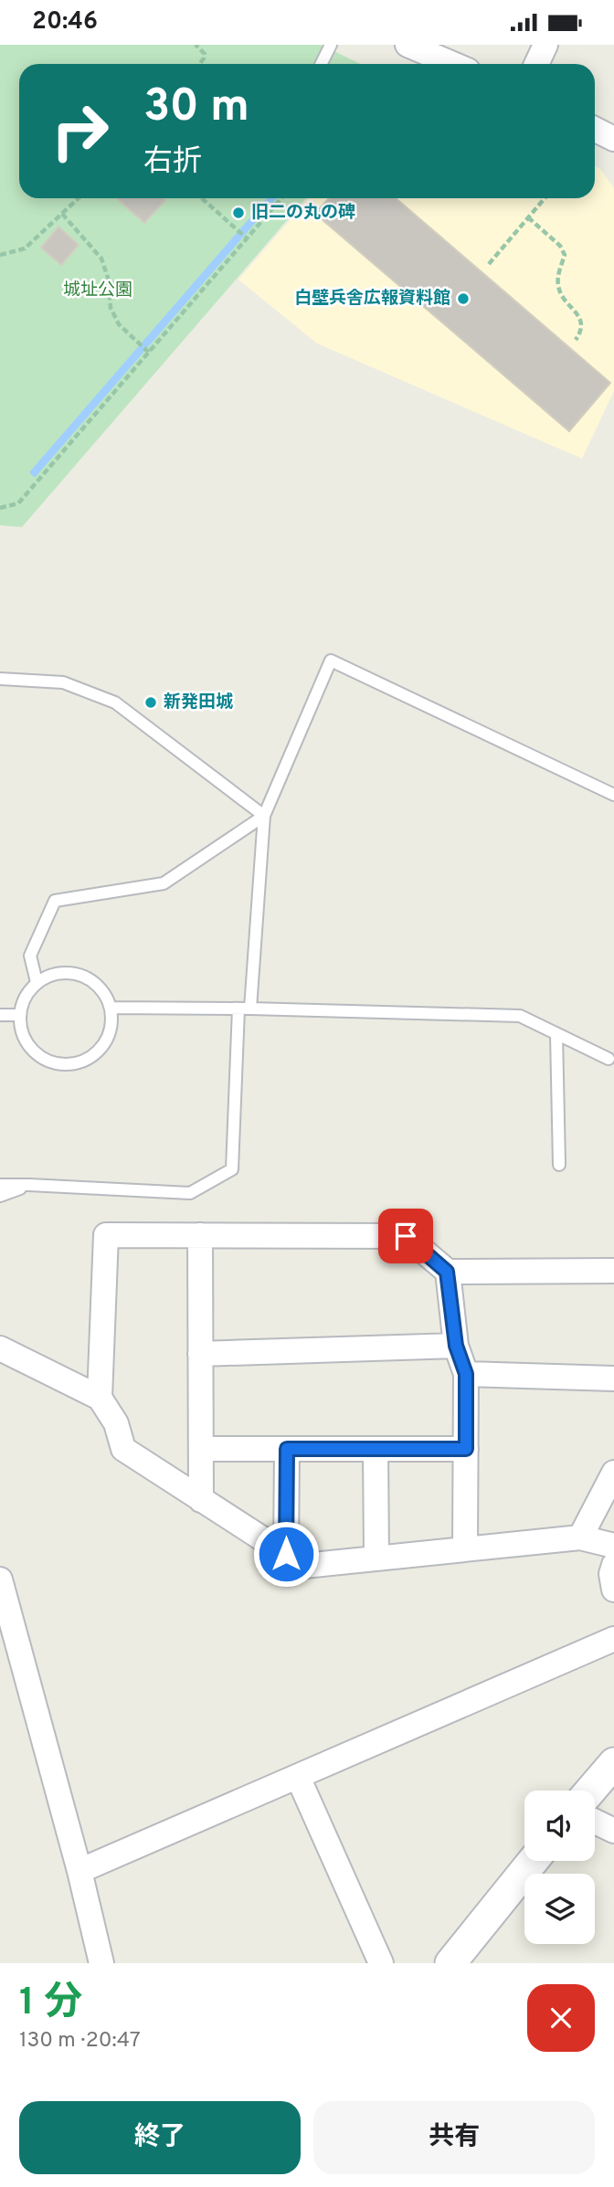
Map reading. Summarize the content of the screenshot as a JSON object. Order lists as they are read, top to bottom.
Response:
{
  "parks": ["城址公園"],
  "places": ["旧二の丸の碑", "白壁兵舎広報資料館", "新発田城"],
  "page": {
    "status": "20:46",
    "turn": ["30 m", "右折"],
    "heading": ["1 分", "130 m · 20:47"],
    "buttons": ["終了", "共有"]
  }
}
